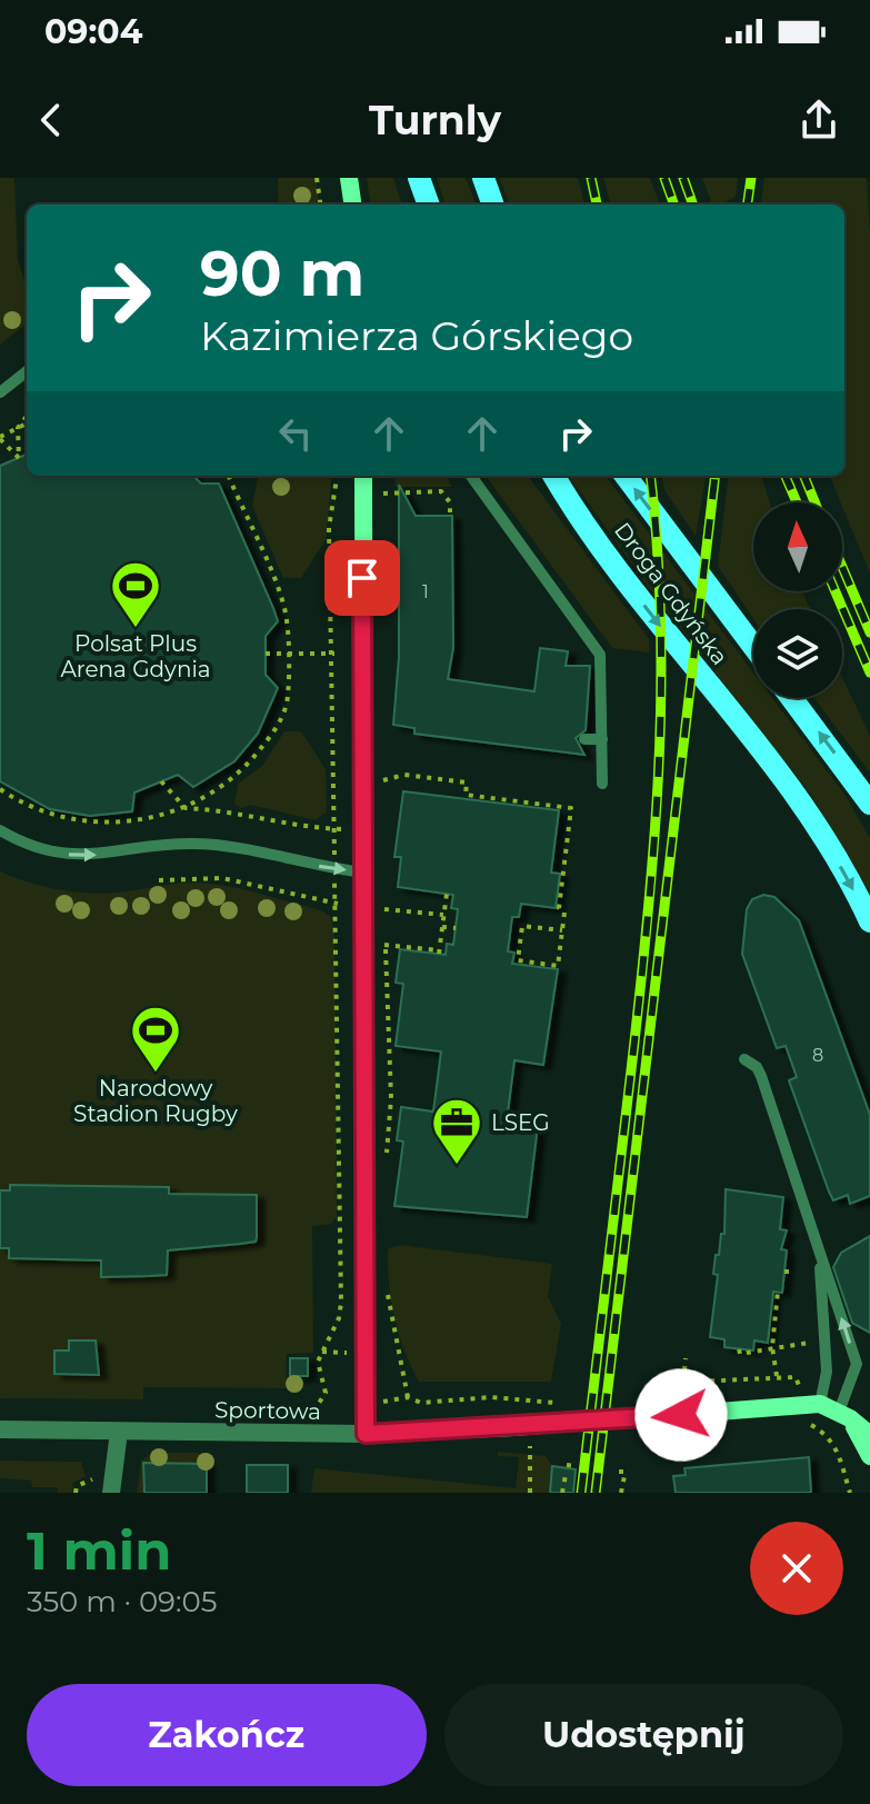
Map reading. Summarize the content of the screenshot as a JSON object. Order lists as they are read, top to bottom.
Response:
{
  "streets": {
    "main road": ["Droga Gdyńska"],
    "street": ["Sportowa"]
  },
  "places": {
    "sports": ["Polsat Plus Arena Gdynia", "Narodowy Stadion Rugby"],
    "office": ["LSEG"]
  },
  "house_numbers": ["1", "8"],
  "north": "top",
  "page": {
    "status": "09:04",
    "header": "Turnly",
    "turn": ["90 m", "Kazimierza Górskiego"],
    "heading": ["1 min", "350 m · 09:05"],
    "buttons": ["Zakończ", "Udostępnij"]
  }
}
